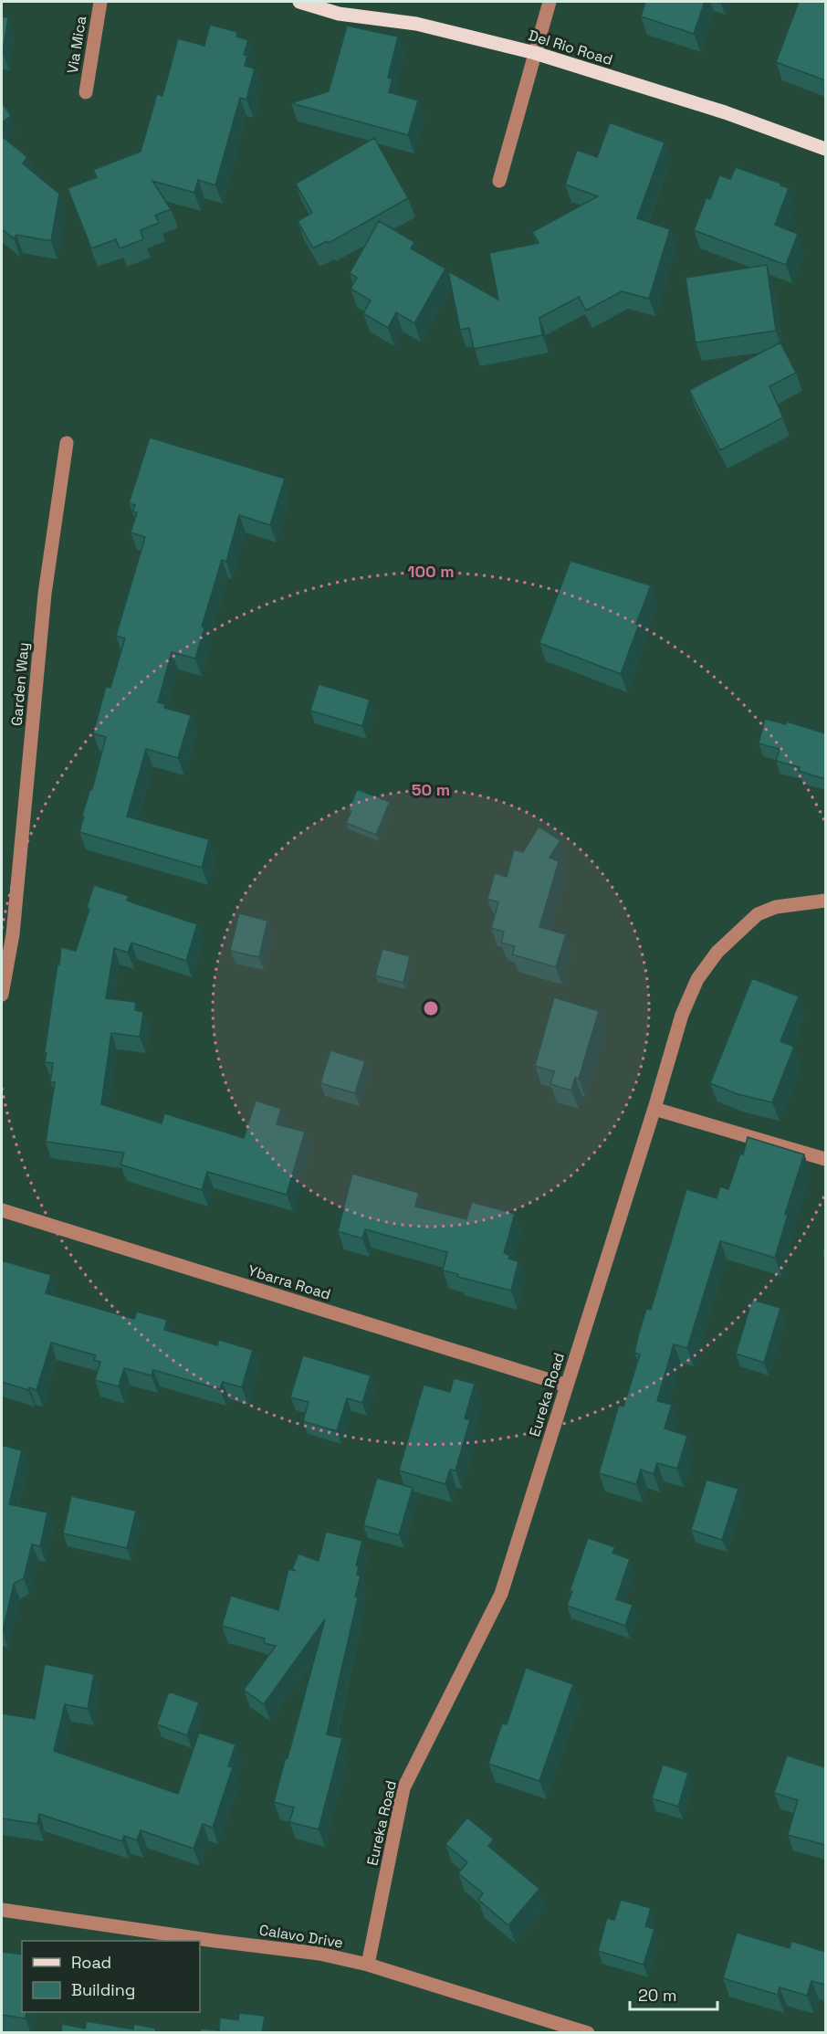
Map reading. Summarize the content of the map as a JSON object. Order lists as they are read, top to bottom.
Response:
{
  "streets": {
    "main road": ["Del Rio Road"],
    "street": [
      "Via Mica",
      "Garden Way",
      "Ybarra Road",
      "Eureka Road",
      "Calavo Drive"
    ]
  },
  "crossings": [
    ["Ybarra Road", "Eureka Road"],
    ["Eureka Road", "Calavo Drive"]
  ],
  "legend": ["Road", "Building"],
  "scale_bar": "20 m",
  "rings": ["100 m", "50 m"]
}
